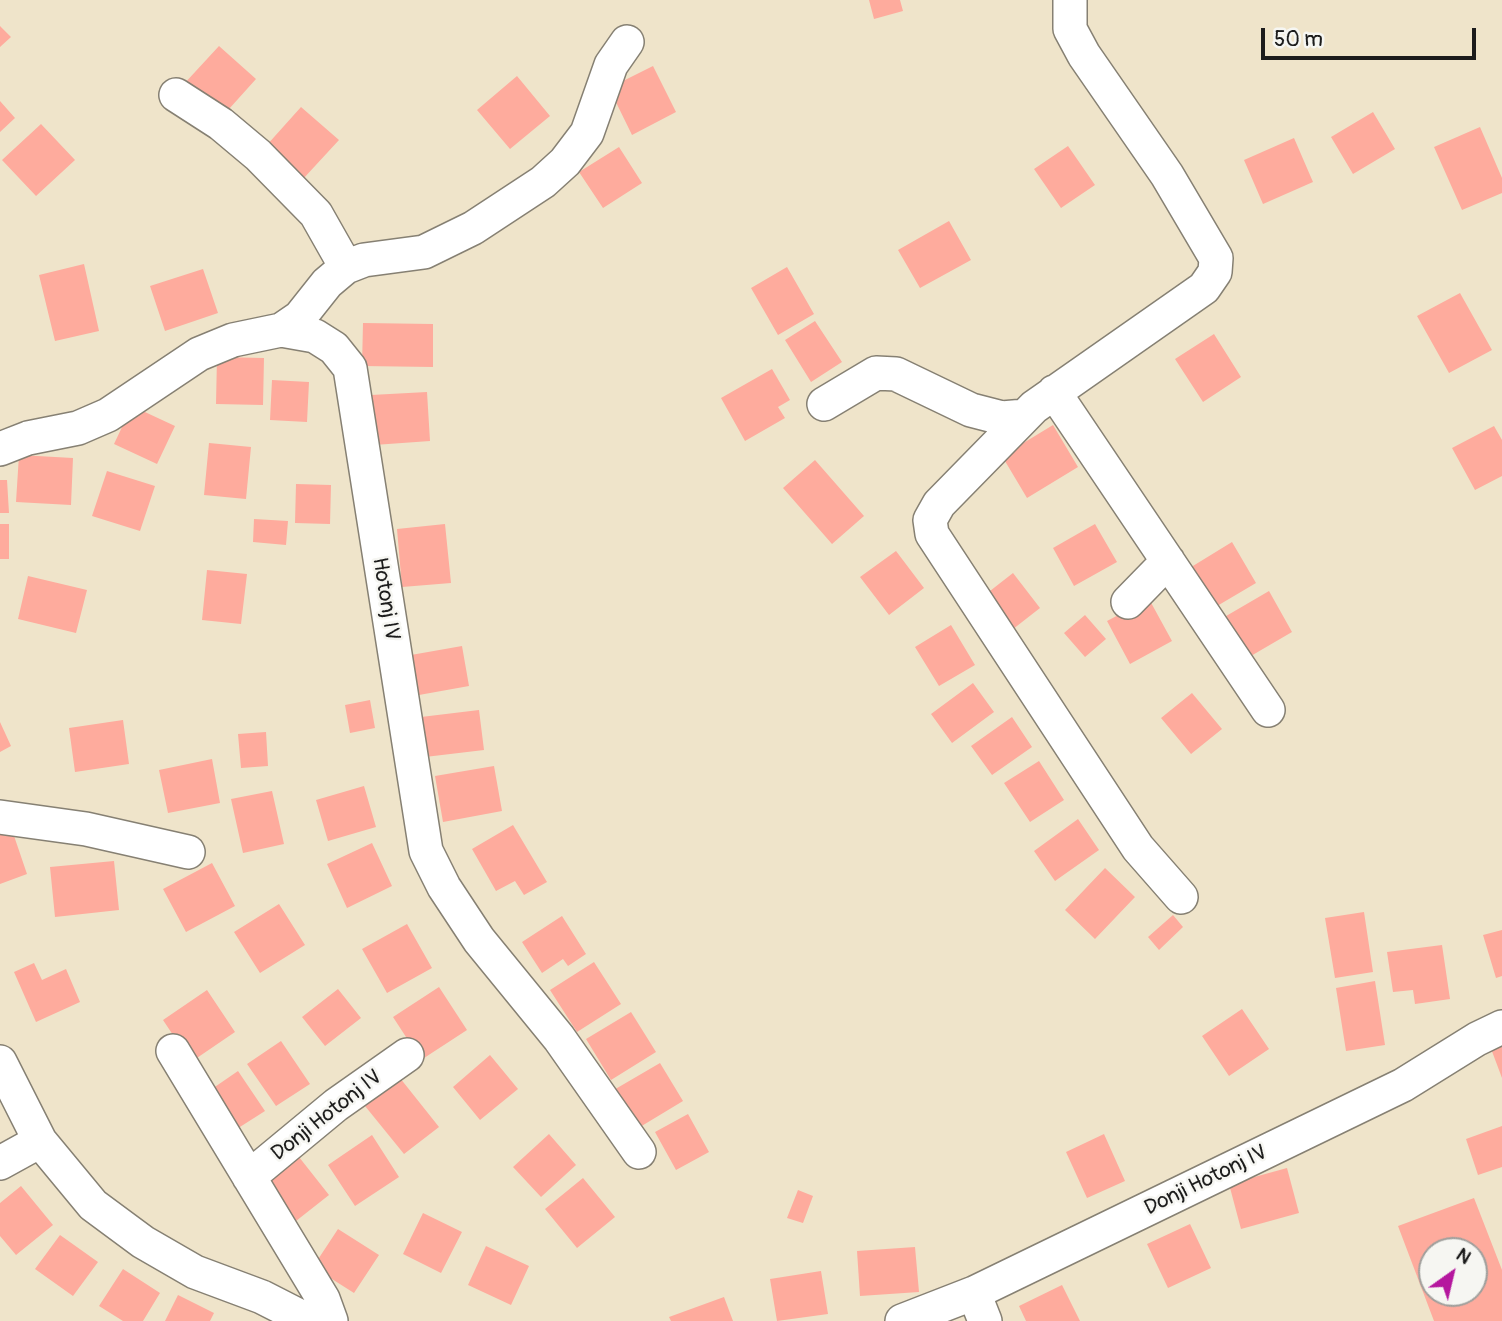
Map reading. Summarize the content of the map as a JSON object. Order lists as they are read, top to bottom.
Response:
{
  "streets": {
    "street": ["Hotonj IV", "Donji Hotonj IV"]
  },
  "scale_bar": "50 m",
  "north": "top right"
}
